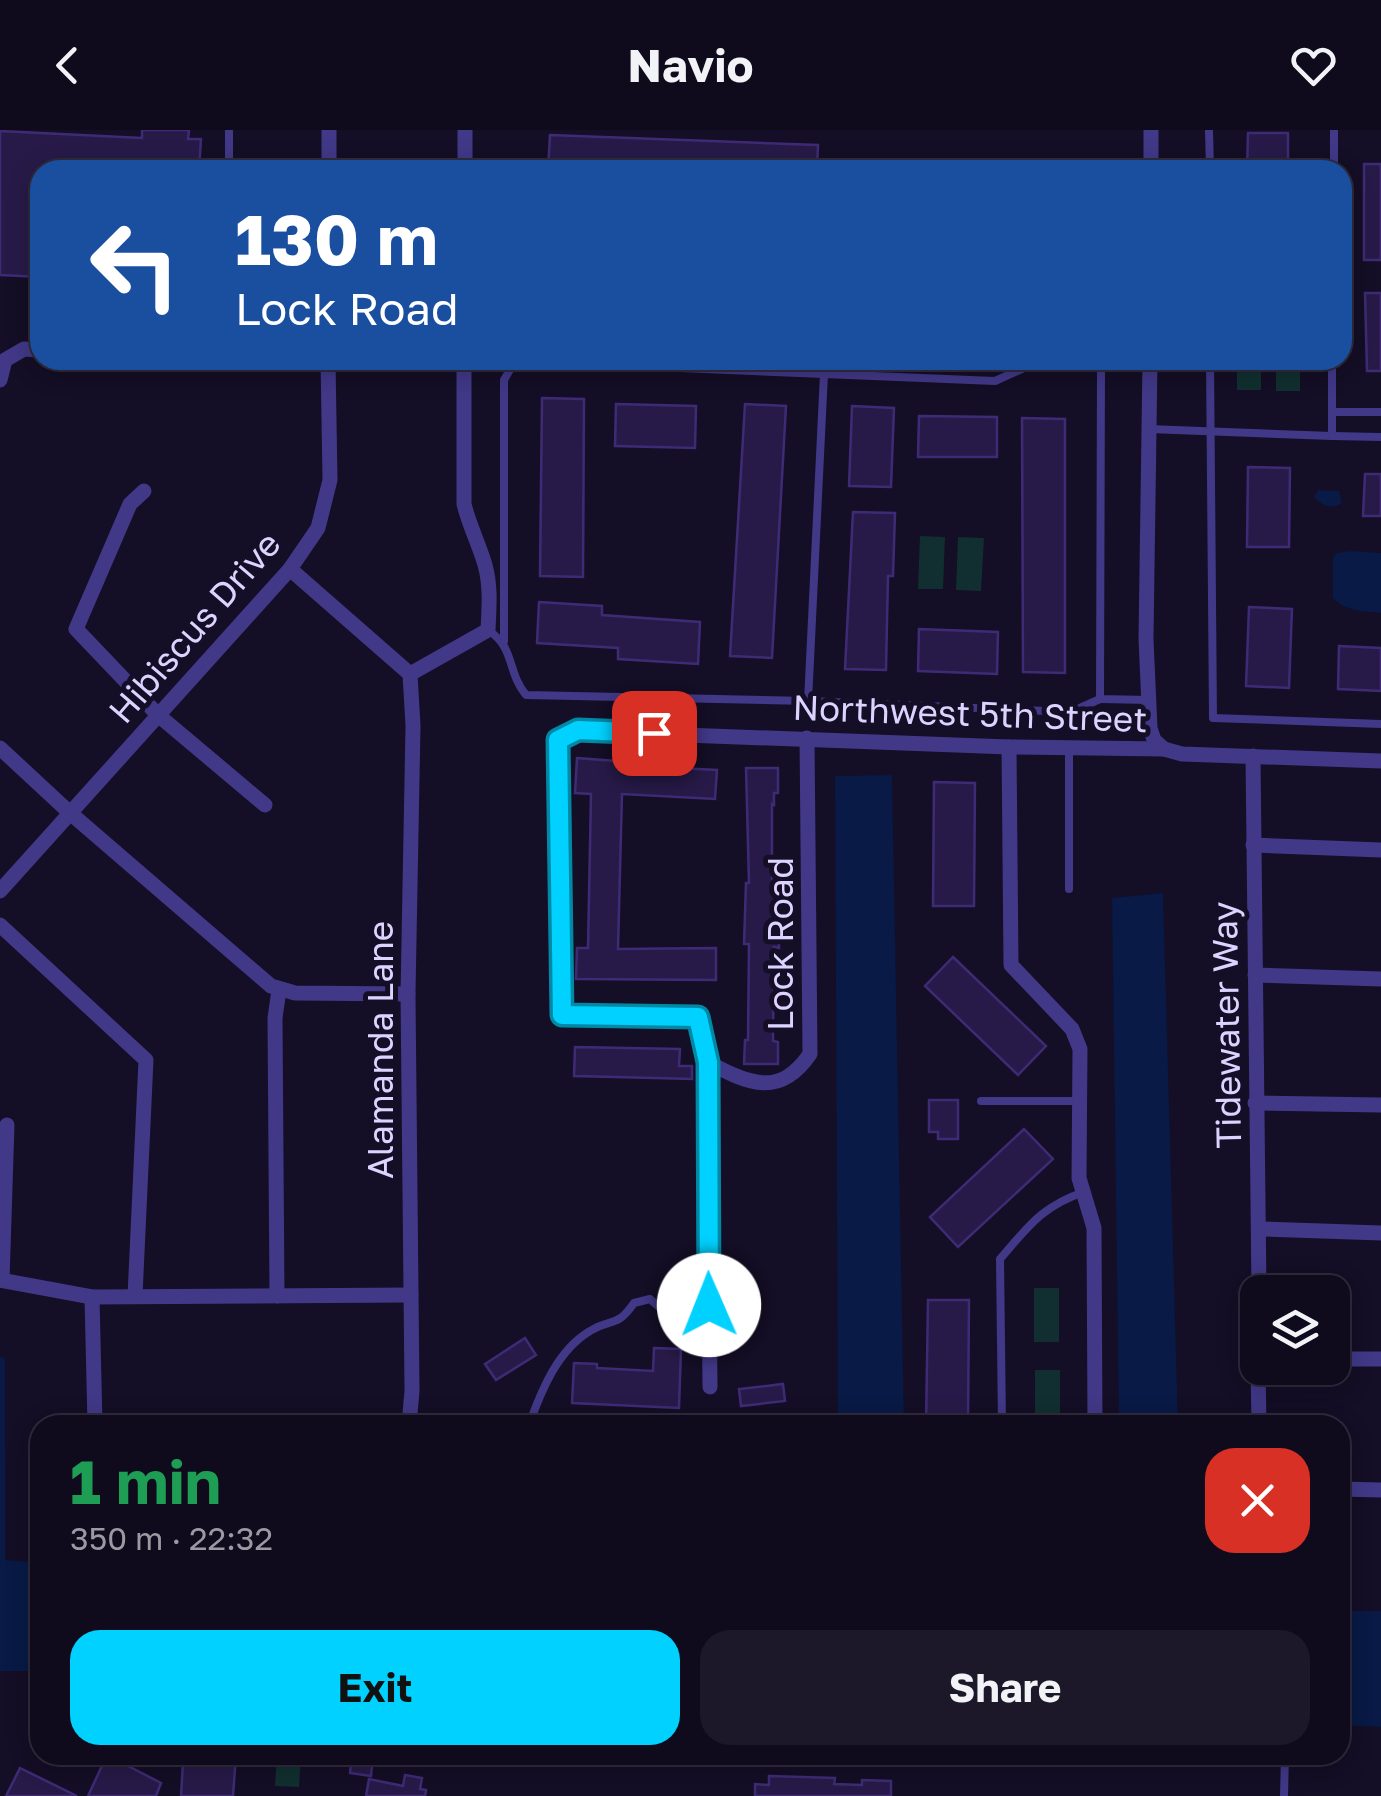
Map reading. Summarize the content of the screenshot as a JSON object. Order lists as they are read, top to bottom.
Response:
{
  "streets": {
    "street": [
      "Hibiscus Drive",
      "Northwest 5th Street",
      "Lock Road",
      "Tidewater Way",
      "Alamanda Lane"
    ]
  },
  "crossings": [
    ["Northwest 5th Street", "Lock Road"],
    ["Northwest 5th Street", "Tidewater Way"]
  ],
  "page": {
    "header": "Navio",
    "turn": ["130 m", "Lock Road"],
    "heading": ["1 min", "350 m · 22:32"],
    "buttons": ["Exit", "Share"]
  }
}
